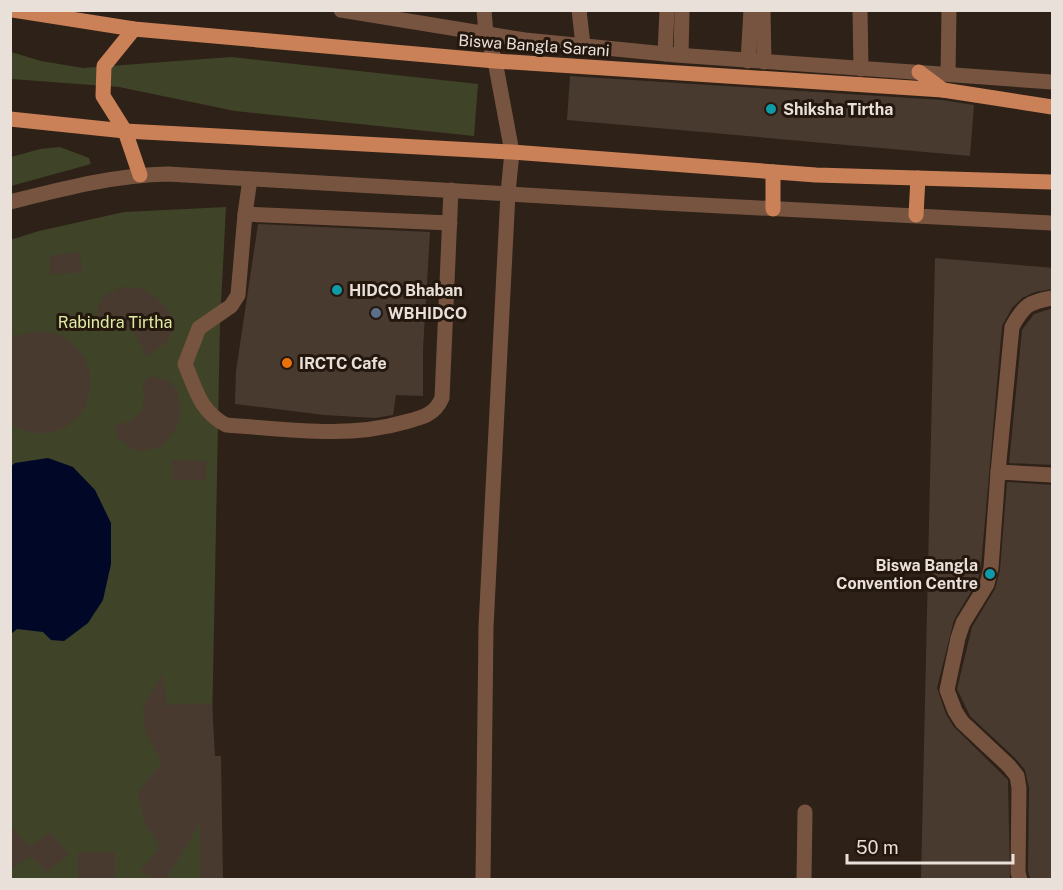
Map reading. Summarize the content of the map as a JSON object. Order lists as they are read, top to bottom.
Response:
{
  "streets": {
    "main road": ["Biswa Bangla Sarani"]
  },
  "parks": ["Rabindra Tirtha"],
  "places": [
    "Shiksha Tirtha",
    "HIDCO Bhaban",
    "WBHIDCO",
    "IRCTC Cafe",
    "Biswa Bangla Convention Centre"
  ],
  "scale_bar": "50 m"
}
